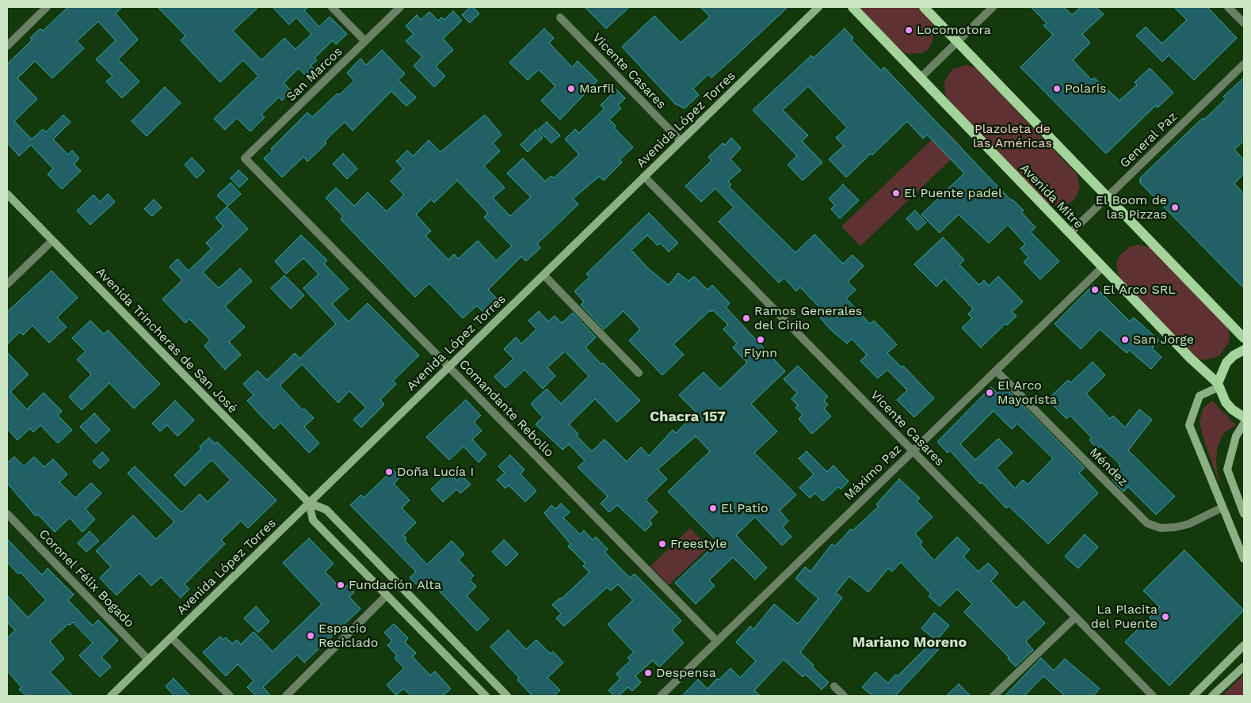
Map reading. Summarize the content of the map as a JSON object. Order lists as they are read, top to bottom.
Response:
{
  "streets": {
    "main road": ["Avenida López Torres", "Avenida Mitre", "Avenida Trincheras de San José"],
    "street": [
      "Vicente Casares",
      "San Marcos",
      "General Paz",
      "Comandante Rebollo",
      "Méndez",
      "Máximo Paz",
      "Coronel Félix Bogado"
    ]
  },
  "crossings": [
    ["Vicente Casares", "Avenida López Torres"],
    ["Vicente Casares", "Máximo Paz"],
    ["San Marcos", "Comandante Rebollo"],
    ["Avenida López Torres", "Avenida Trincheras de San José"],
    ["Avenida López Torres", "Comandante Rebollo"],
    ["Avenida López Torres", "Coronel Félix Bogado"],
    ["General Paz", "Avenida Mitre"],
    ["Avenida Mitre", "Máximo Paz"],
    ["Comandante Rebollo", "Máximo Paz"],
    ["Méndez", "Máximo Paz"]
  ],
  "districts": ["Chacra 157", "Mariano Moreno"],
  "parks": ["Plazoleta de las Américas"],
  "places": [
    "Locomotora",
    "Marfil",
    "Polaris",
    "El Puente padel",
    "El Boom de las Pizzas",
    "El Arco SRL",
    "Ramos Generales del Cirilo",
    "Flynn",
    "San Jorge",
    "El Arco Mayorista",
    "Doña Lucía I",
    "El Patio",
    "Freestyle",
    "Fundación Alta",
    "La Placita del Puente",
    "Espacio Reciclado",
    "Despensa"
  ]
}
